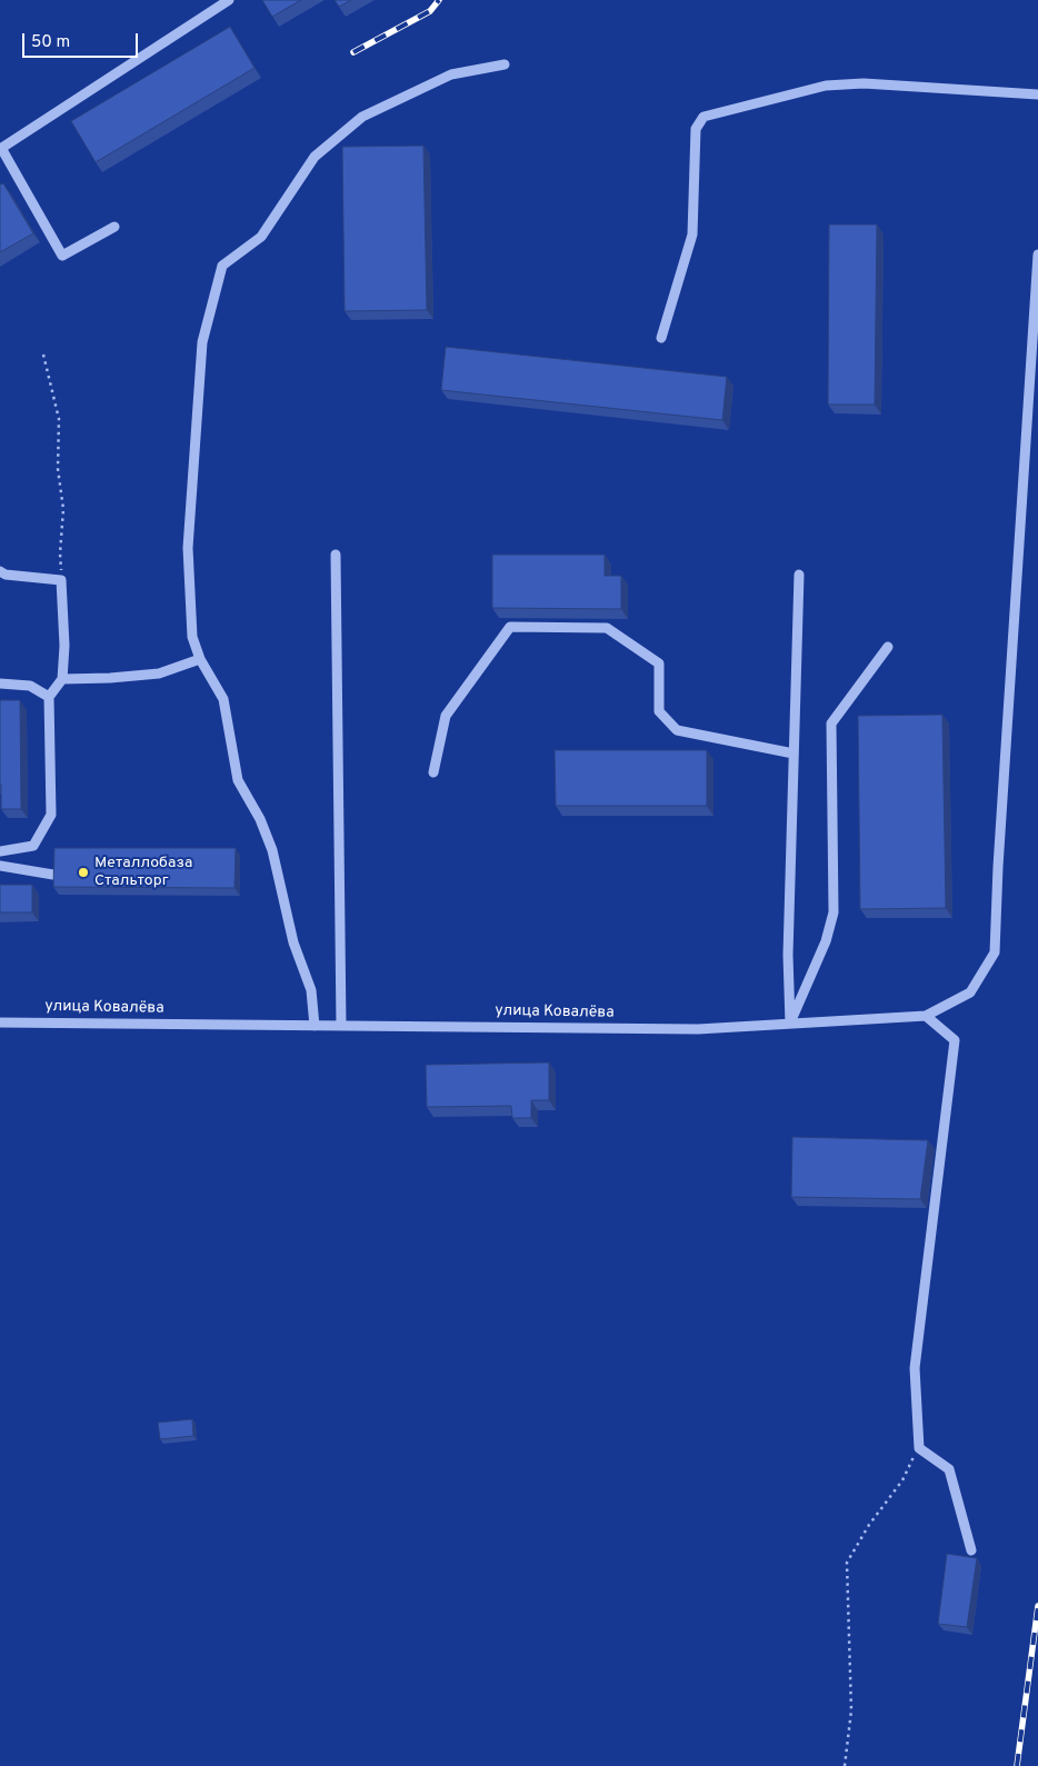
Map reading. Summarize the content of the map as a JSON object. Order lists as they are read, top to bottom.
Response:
{
  "streets": {
    "street": ["улица Ковалёва"]
  },
  "places": ["Металлобаза Стальторг"],
  "scale_bar": "50 m"
}
